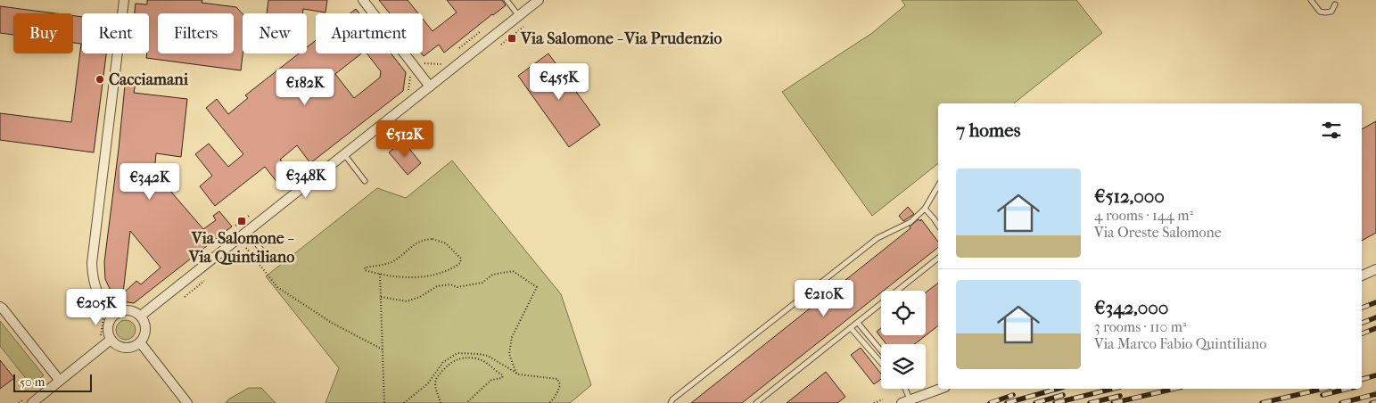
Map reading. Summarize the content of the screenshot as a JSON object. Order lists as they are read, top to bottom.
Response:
{
  "places": {
    "transit": ["Via Salomone - Via Prudenzio", "Via Salomone - Via Quintiliano"],
    "other": ["Cacciamani"]
  },
  "scale_bar": "50 m",
  "page": {
    "chip": [
      "Buy",
      "Rent",
      "Filters",
      "New",
      "Apartment"
    ],
    "price": [
      "€455K",
      "€182K",
      "€512K",
      "€348K",
      "€342K",
      "€210K",
      "€205K"
    ],
    "heading": "7 homes",
    "list": [
      {
        "name": "€512,000",
        "note": "4 rooms · 144 m² · Via Oreste Salomone"
      },
      {
        "name": "€342,000",
        "note": "3 rooms · 110 m² · Via Marco Fabio Quintiliano"
      }
    ],
    "scale": "50 m"
  }
}
